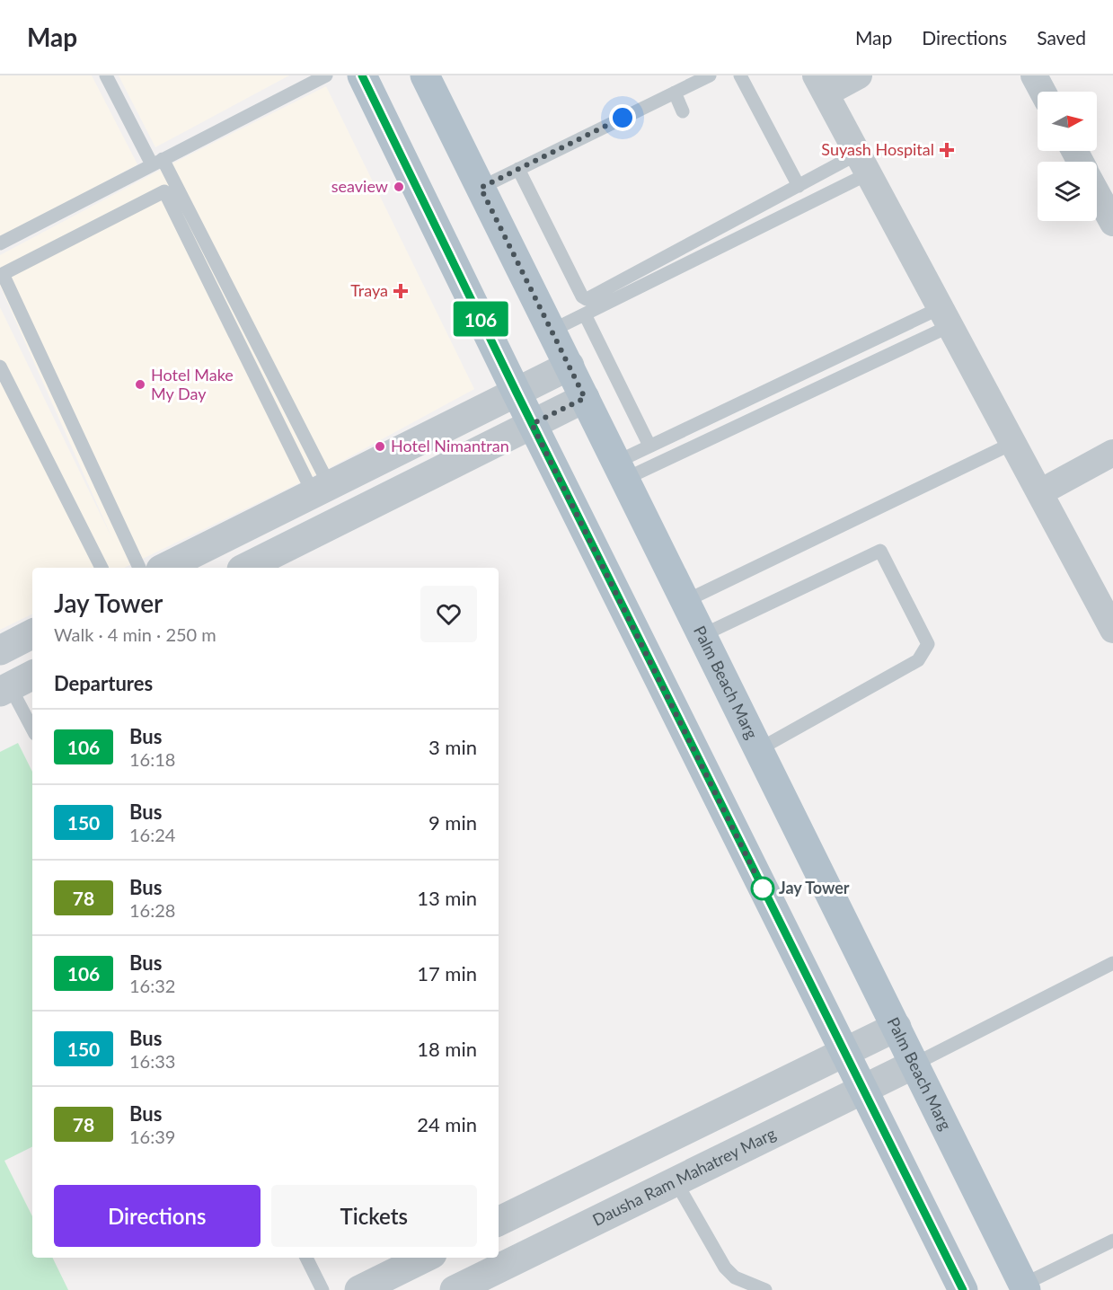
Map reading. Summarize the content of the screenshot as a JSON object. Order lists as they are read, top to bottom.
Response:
{
  "streets": {
    "main road": ["Palm Beach Marg"],
    "street": ["Dausha Ram Mahatrey Marg"]
  },
  "crossings": [
    ["Palm Beach Marg", "Dausha Ram Mahatrey Marg"]
  ],
  "places": {
    "health": ["Suyash Hospital", "Traya"],
    "other": [
      "seaview",
      "Hotel Make My Day",
      "Hotel Nimantran",
      "Jay Tower"
    ]
  },
  "lines": ["bus line 106"],
  "north": "right",
  "page": {
    "header": "Map",
    "nav": ["Map", "Directions", "Saved"],
    "on_map": "106",
    "heading": [
      ["Jay Tower", "Walk · 4 min · 250 m"],
      "Departures"
    ],
    "list": [
      {
        "mark": "106",
        "name": "Bus",
        "note": "16:18",
        "value": "3 min"
      },
      {
        "mark": "150",
        "name": "Bus",
        "note": "16:24",
        "value": "9 min"
      },
      {
        "mark": "78",
        "name": "Bus",
        "note": "16:28",
        "value": "13 min"
      },
      {
        "mark": "106",
        "name": "Bus",
        "note": "16:32",
        "value": "17 min"
      },
      {
        "mark": "150",
        "name": "Bus",
        "note": "16:33",
        "value": "18 min"
      },
      {
        "mark": "78",
        "name": "Bus",
        "note": "16:39",
        "value": "24 min"
      }
    ],
    "buttons": ["Directions", "Tickets"]
  }
}
